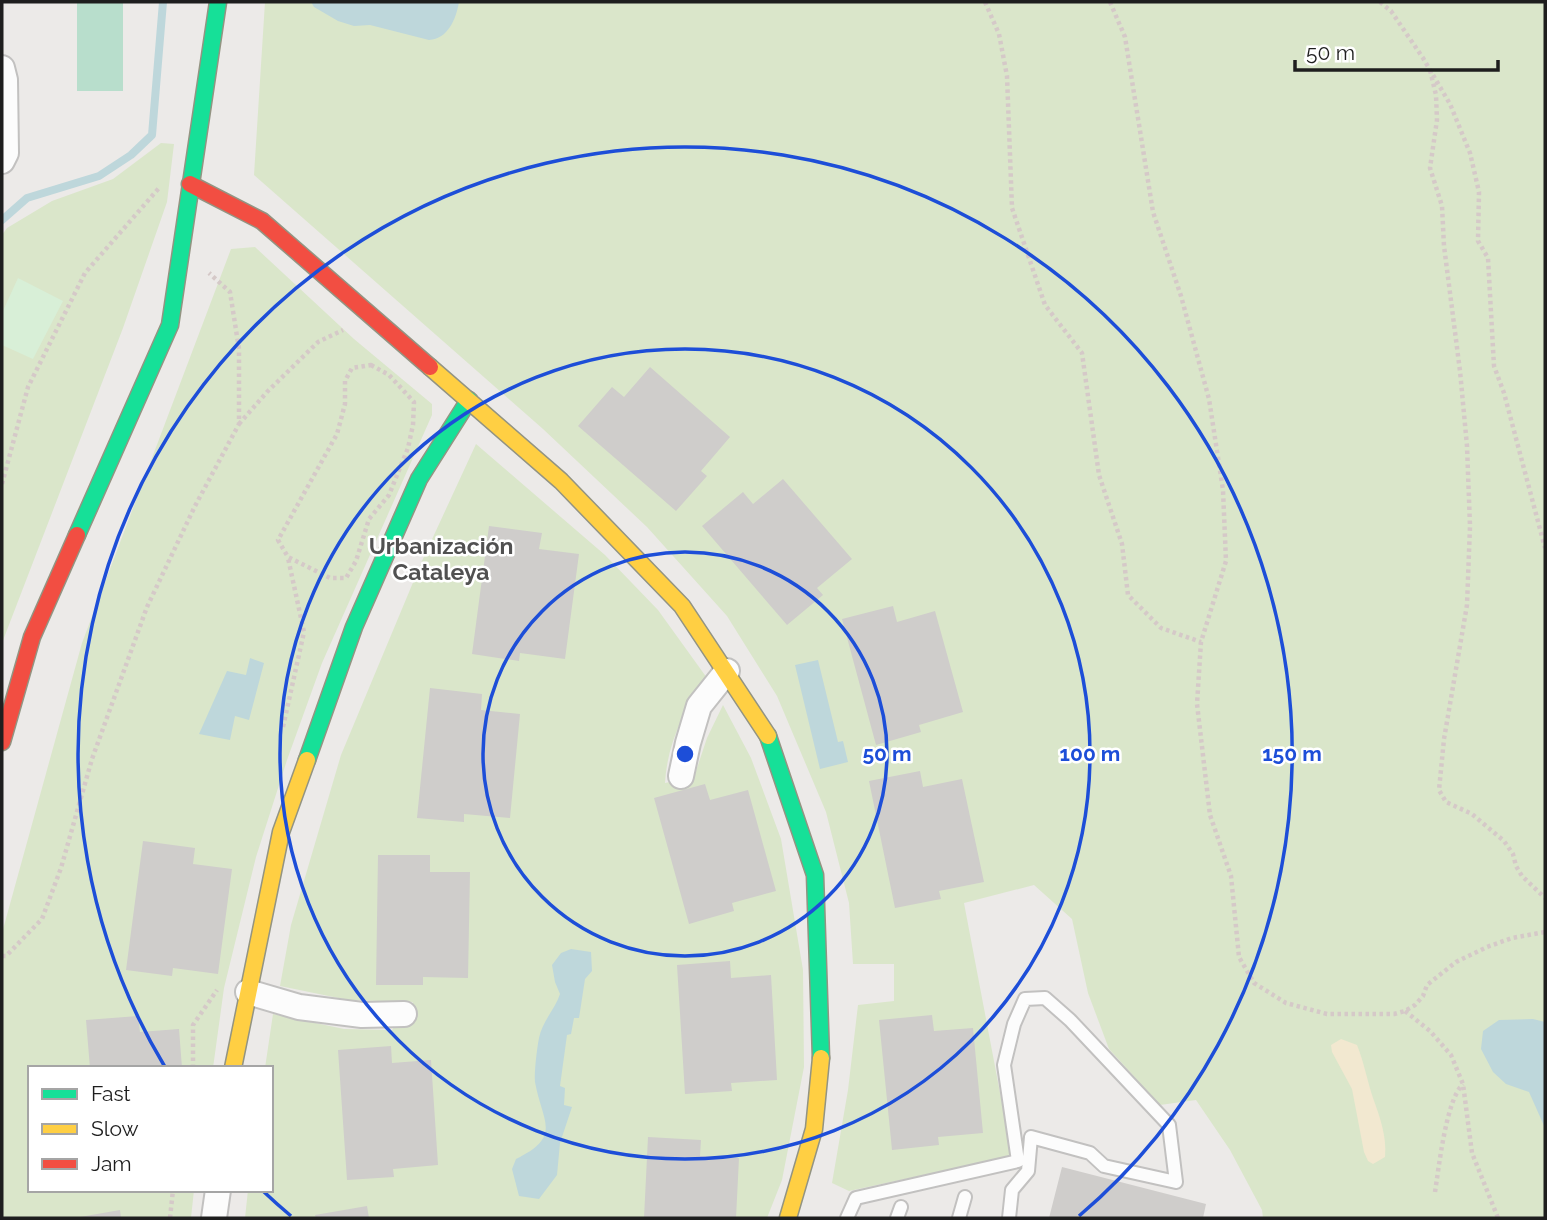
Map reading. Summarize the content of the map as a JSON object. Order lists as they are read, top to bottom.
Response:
{
  "districts": ["Urbanización Cataleya"],
  "legend": ["Fast", "Slow", "Jam"],
  "scale_bar": "50 m",
  "rings": ["50 m", "100 m", "150 m"]
}
